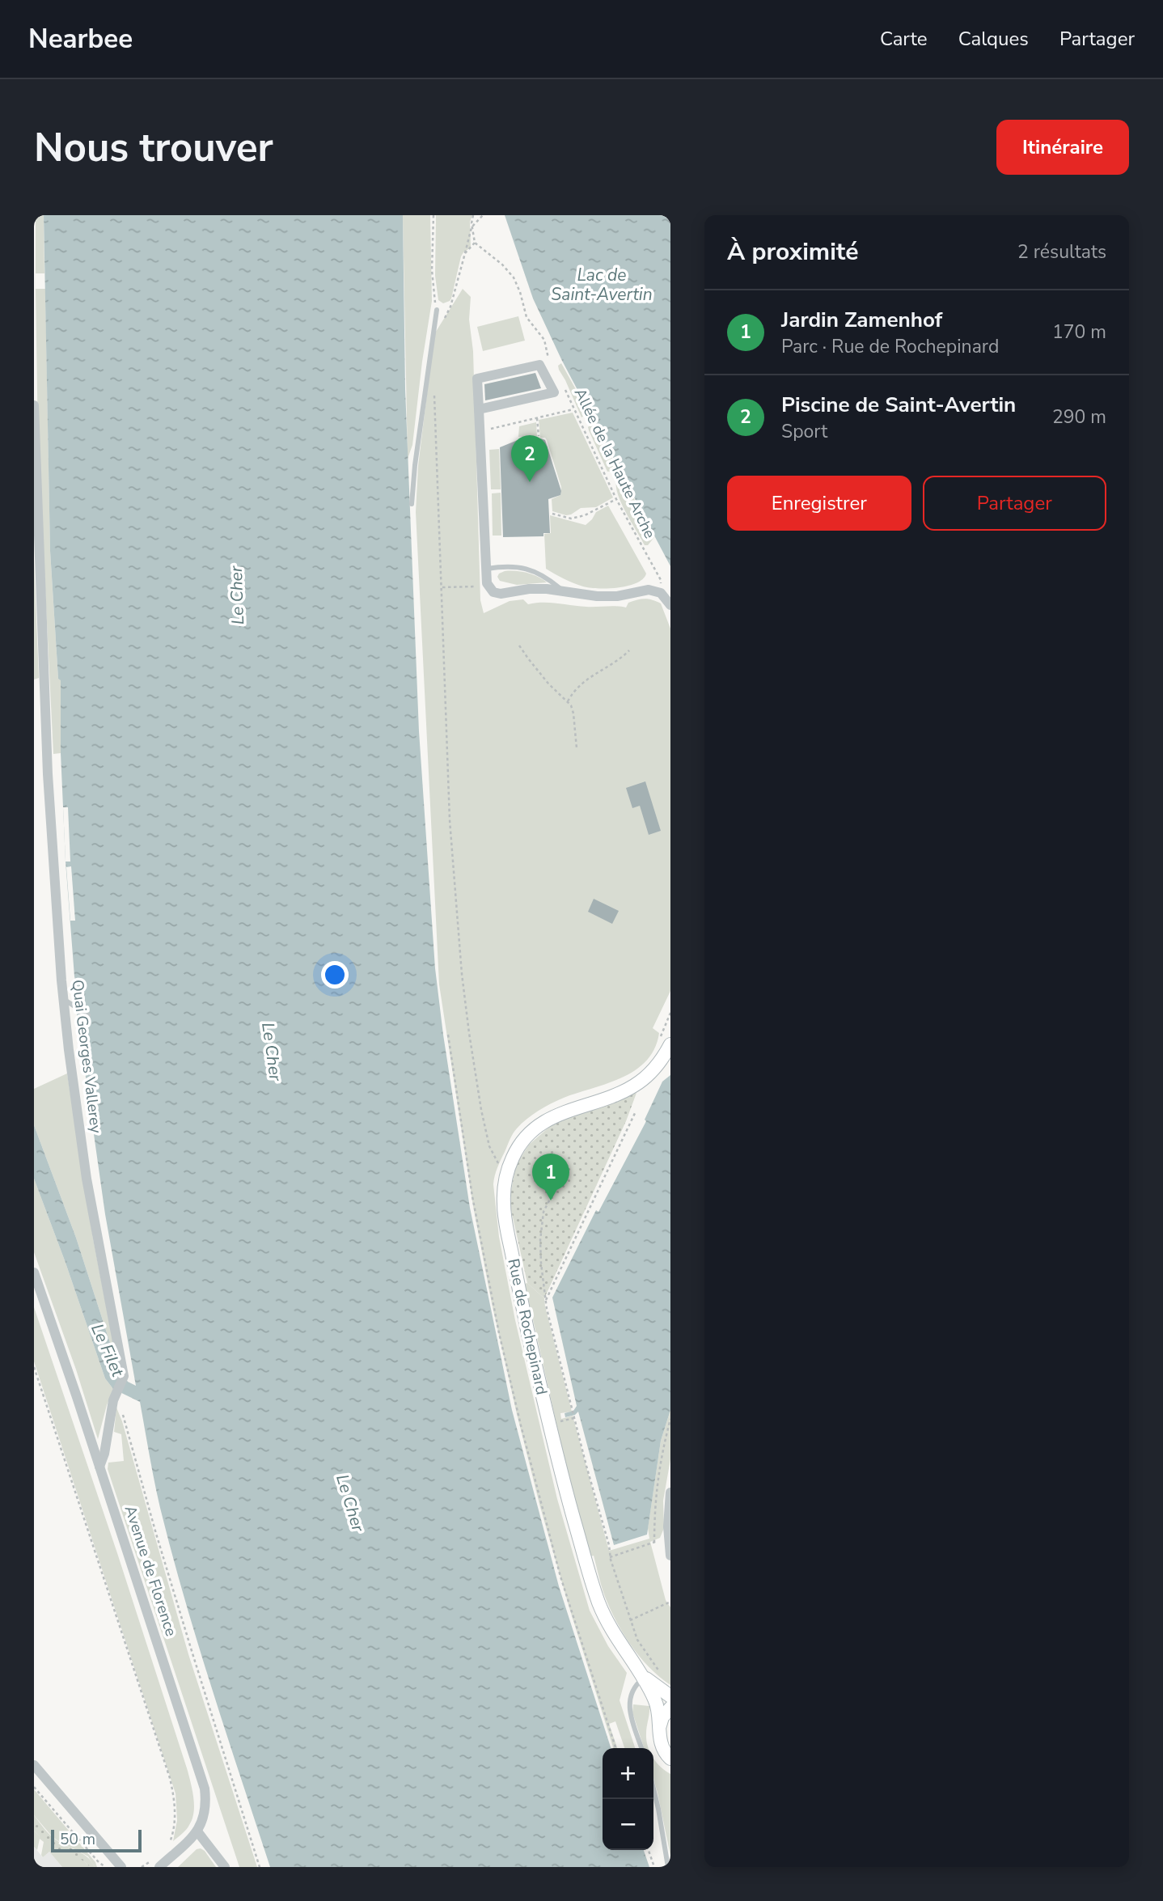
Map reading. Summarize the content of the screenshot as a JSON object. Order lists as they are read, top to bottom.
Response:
{
  "streets": {
    "street": ["Quai Georges Vallerey", "Rue de Rochepinard", "Avenue de Florence"],
    "path": ["Allée de la Haute Arche"]
  },
  "crossings": [
    ["Quai Georges Vallerey", "Avenue de Florence"]
  ],
  "water": ["Lac de Saint-Avertin", "Le Cher", "Le Filet"],
  "scale_bar": "50 m",
  "page": {
    "header": "Nearbee",
    "nav": ["Carte", "Calques", "Partager"],
    "buttons": [
      "Itinéraire",
      ["Enregistrer", "Partager"]
    ],
    "title": "Nous trouver",
    "heading": ["À proximité", "2 résultats"],
    "list": [
      {
        "mark": "1",
        "name": "Jardin Zamenhof",
        "note": "Parc · Rue de Rochepinard",
        "value": "170 m"
      },
      {
        "mark": "2",
        "name": "Piscine de Saint-Avertin",
        "note": "Sport",
        "value": "290 m"
      }
    ],
    "pins": ["2", "1"],
    "map_buttons": ["+", "−"],
    "scale": "50 m"
  }
}
